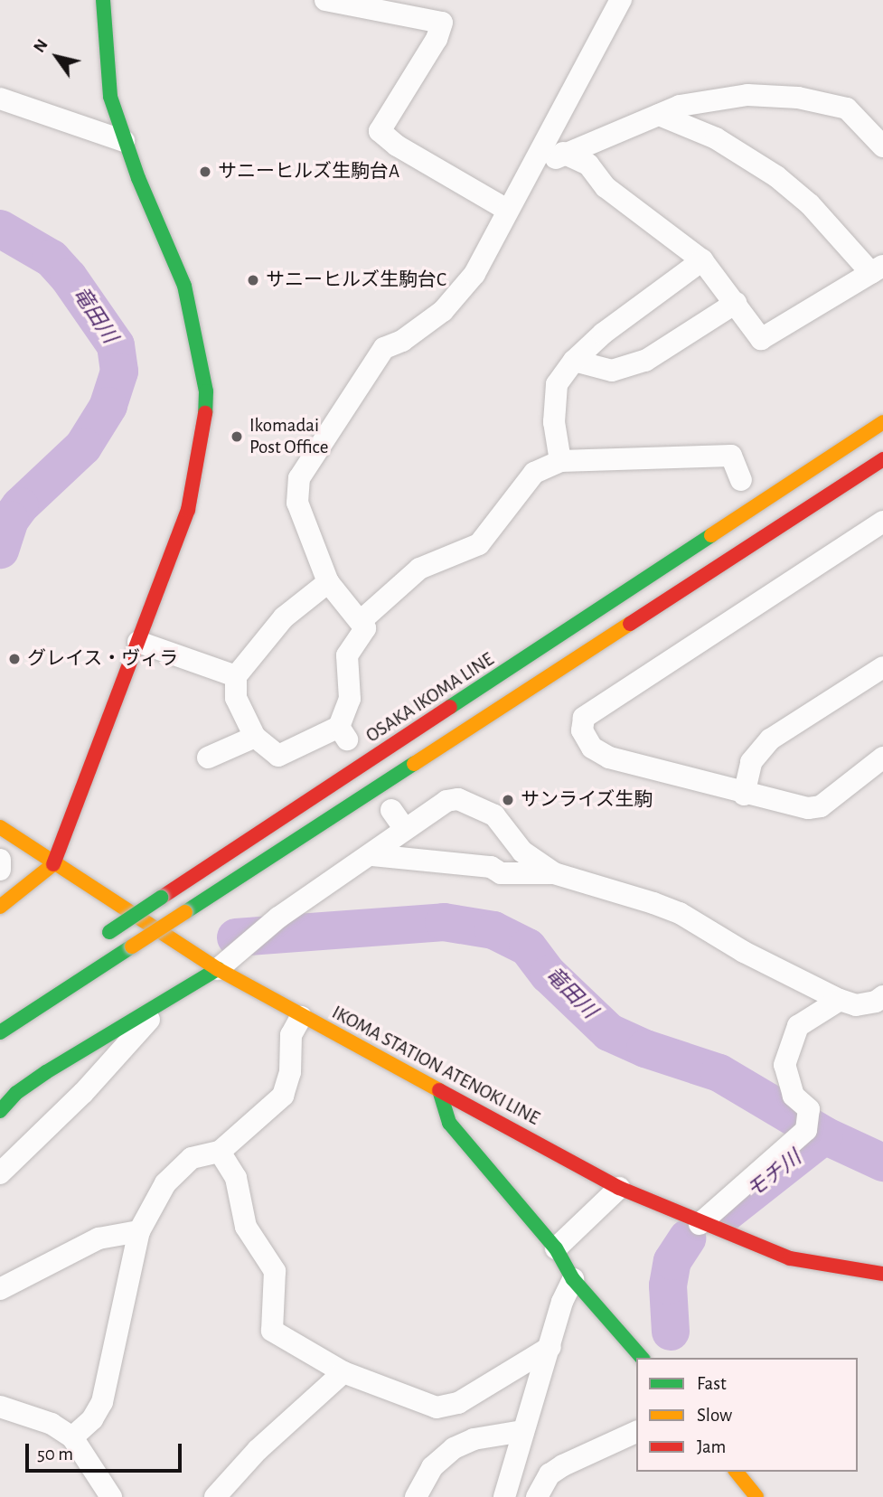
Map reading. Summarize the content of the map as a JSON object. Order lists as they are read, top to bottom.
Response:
{
  "streets": {
    "main road": ["OSAKA IKOMA LINE", "IKOMA STATION ATENOKI LINE"]
  },
  "water": ["竜田川", "モチ川"],
  "places": [
    "サニーヒルズ生駒台A",
    "サニーヒルズ生駒台C",
    "Ikomadai Post Office",
    "グレイス・ヴィラ",
    "サンライズ生駒"
  ],
  "legend": ["Fast", "Slow", "Jam"],
  "scale_bar": "50 m",
  "north": "top left"
}
